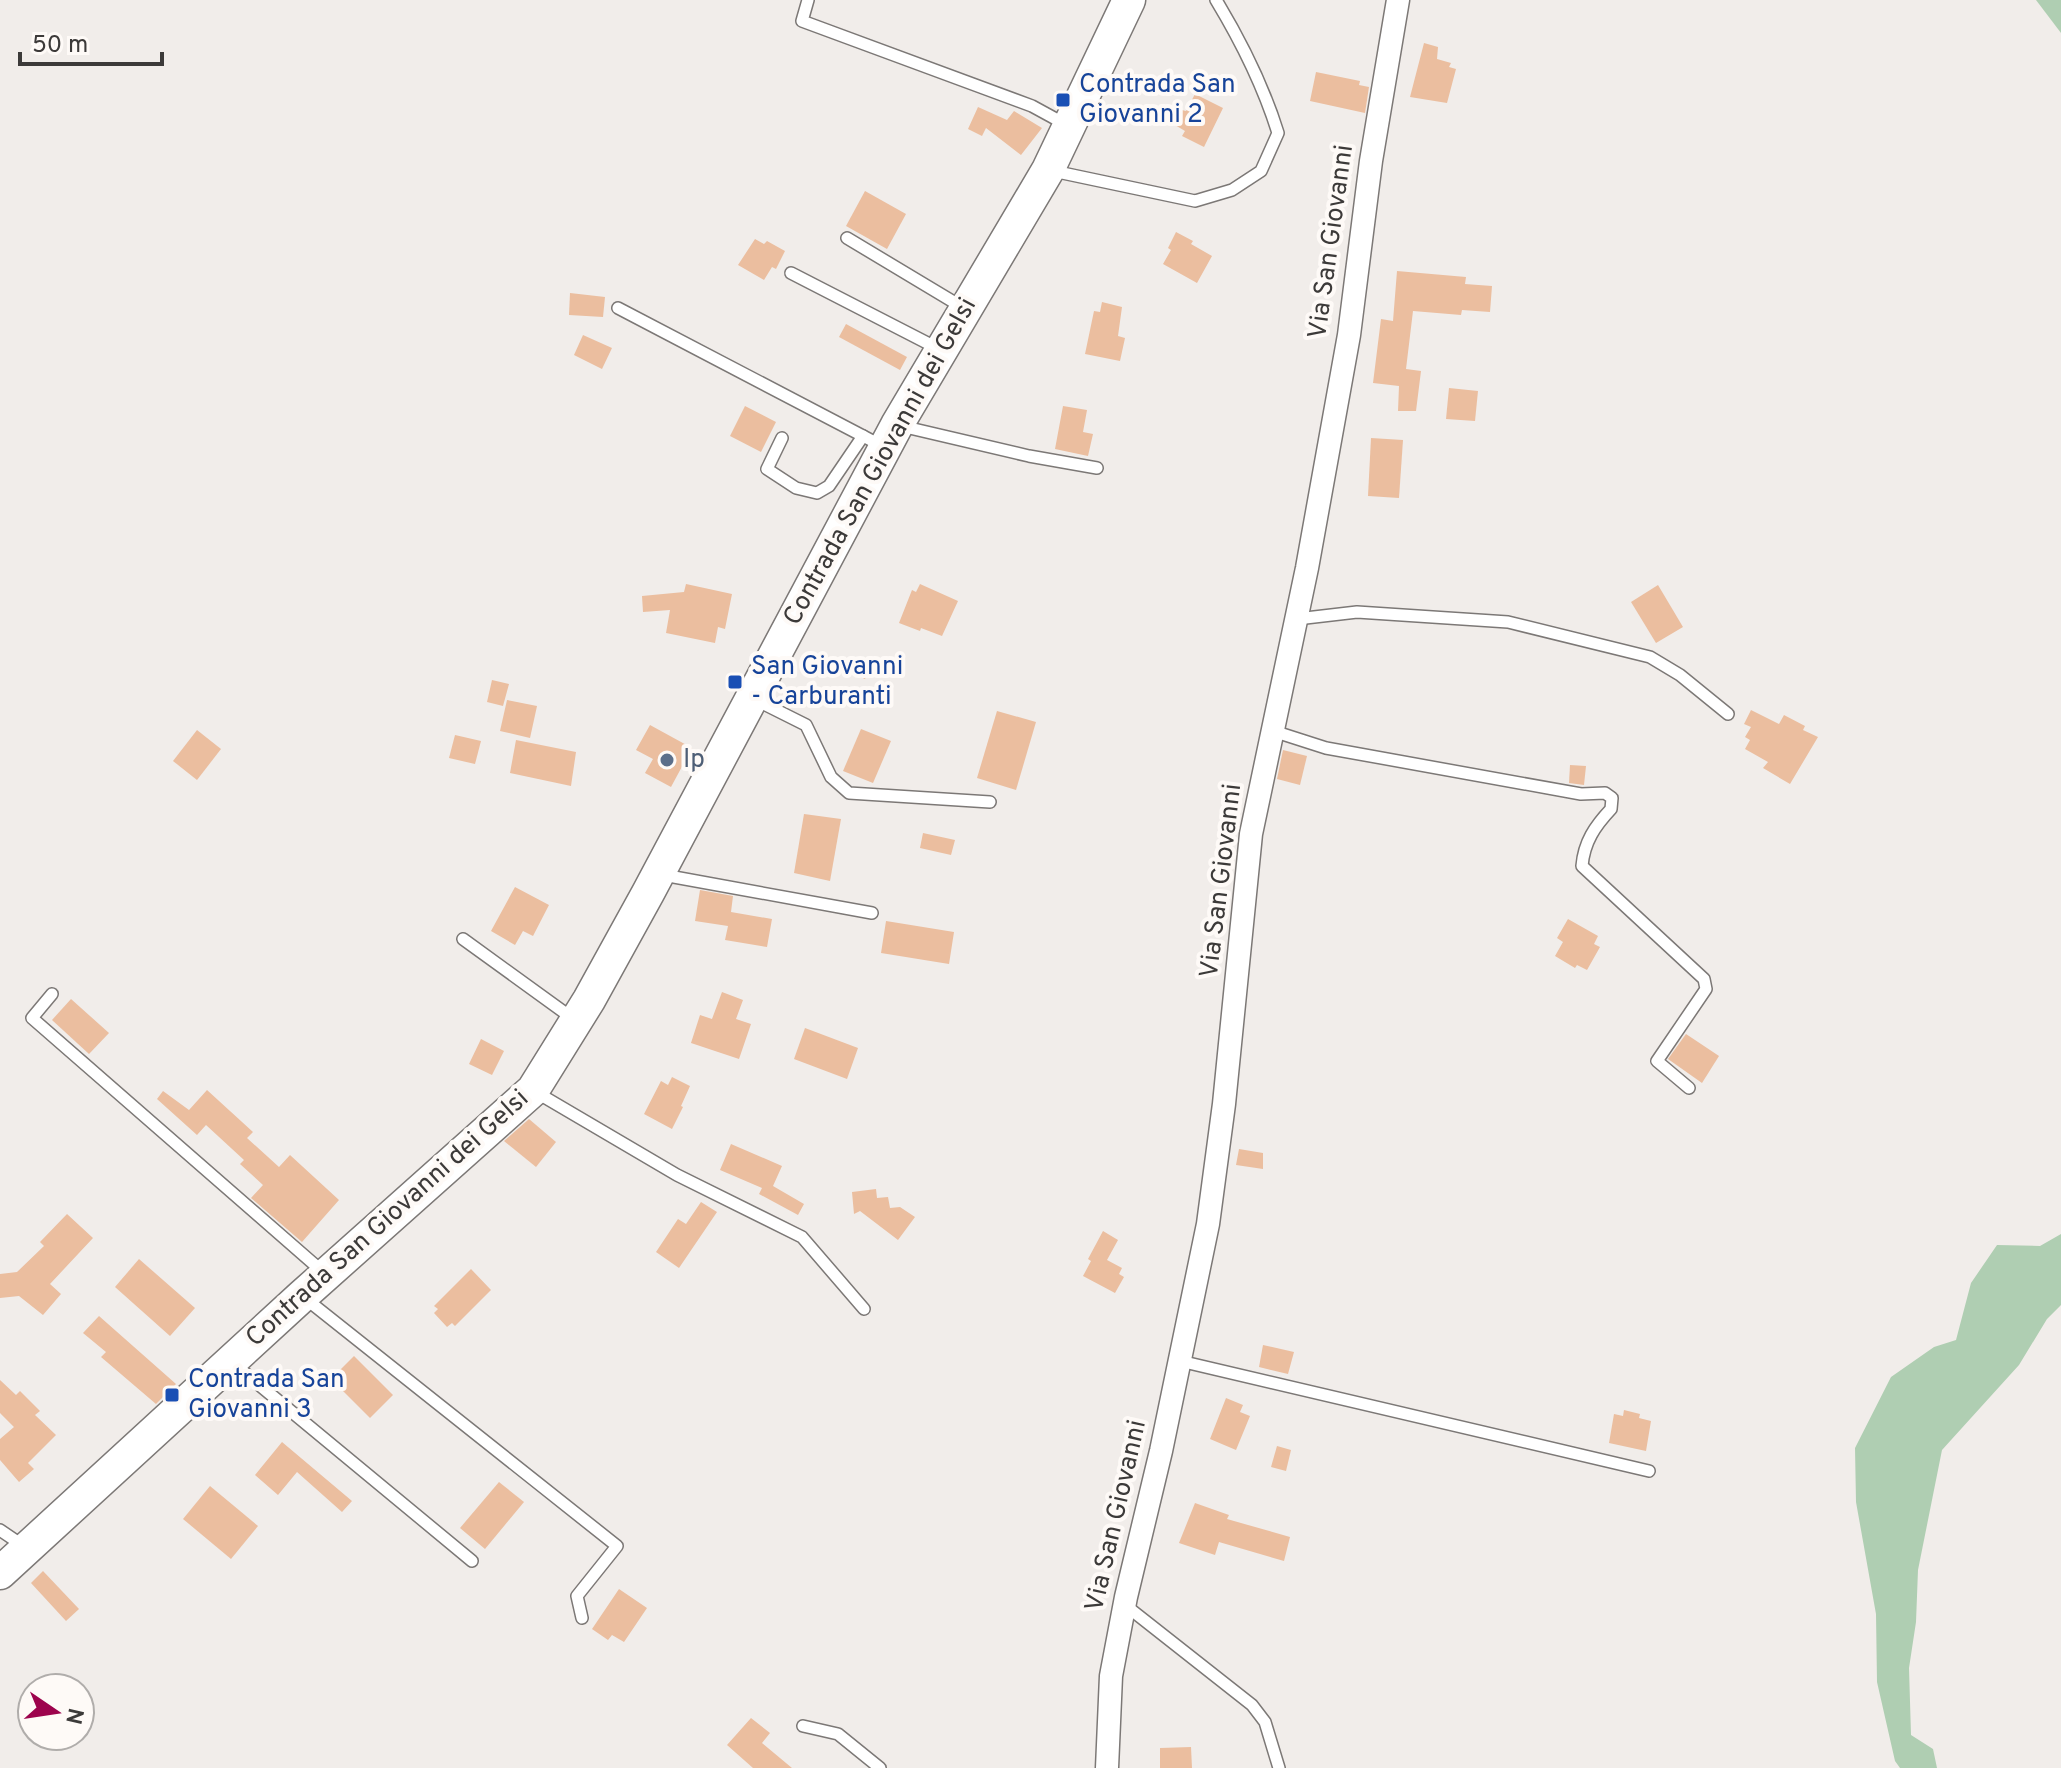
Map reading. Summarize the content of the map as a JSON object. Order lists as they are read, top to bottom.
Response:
{
  "streets": {
    "main road": ["Contrada San Giovanni dei Gelsi"],
    "street": ["Via San Giovanni"]
  },
  "places": {
    "transit": ["Contrada San Giovanni 2", "San Giovanni - Carburanti", "Contrada San Giovanni 3"],
    "other": ["Ip"]
  },
  "scale_bar": "50 m",
  "north": "right"
}
